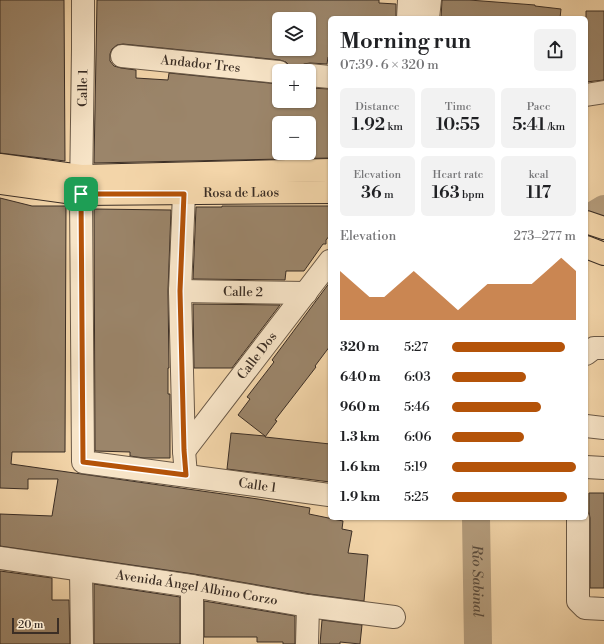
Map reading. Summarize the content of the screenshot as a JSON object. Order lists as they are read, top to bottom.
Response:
{
  "streets": {
    "main road": ["Rosa de Laos"],
    "street": [
      "Andador Tres",
      "Calle 1",
      "Calle 2",
      "Calle Dos",
      "Avenida Ángel Albino Corzo"
    ]
  },
  "crossings": [
    ["Calle 1", "Rosa de Laos"],
    ["Calle 2", "Calle Dos"]
  ],
  "water": ["Río Sabinal"],
  "scale_bar": "20 m",
  "page": {
    "map_buttons": ["+", "−"],
    "heading": ["Morning run", "07:39 · 6 × 320 m"],
    "stats": [
      ["Distance", "1.92 km"],
      ["Time", "10:55"],
      ["Pace", "5:41 /km"],
      ["Elevation", "36 m"],
      ["Heart rate", "163 bpm"],
      ["kcal", "117"]
    ],
    "chart": ["Elevation", "273–277 m"],
    "list": [
      {
        "name": "320 m",
        "note": "5:27"
      },
      {
        "name": "640 m",
        "note": "6:03"
      },
      {
        "name": "960 m",
        "note": "5:46"
      },
      {
        "name": "1.3 km",
        "note": "6:06"
      },
      {
        "name": "1.6 km",
        "note": "5:19"
      },
      {
        "name": "1.9 km",
        "note": "5:25"
      }
    ],
    "scale": "20 m"
  }
}
